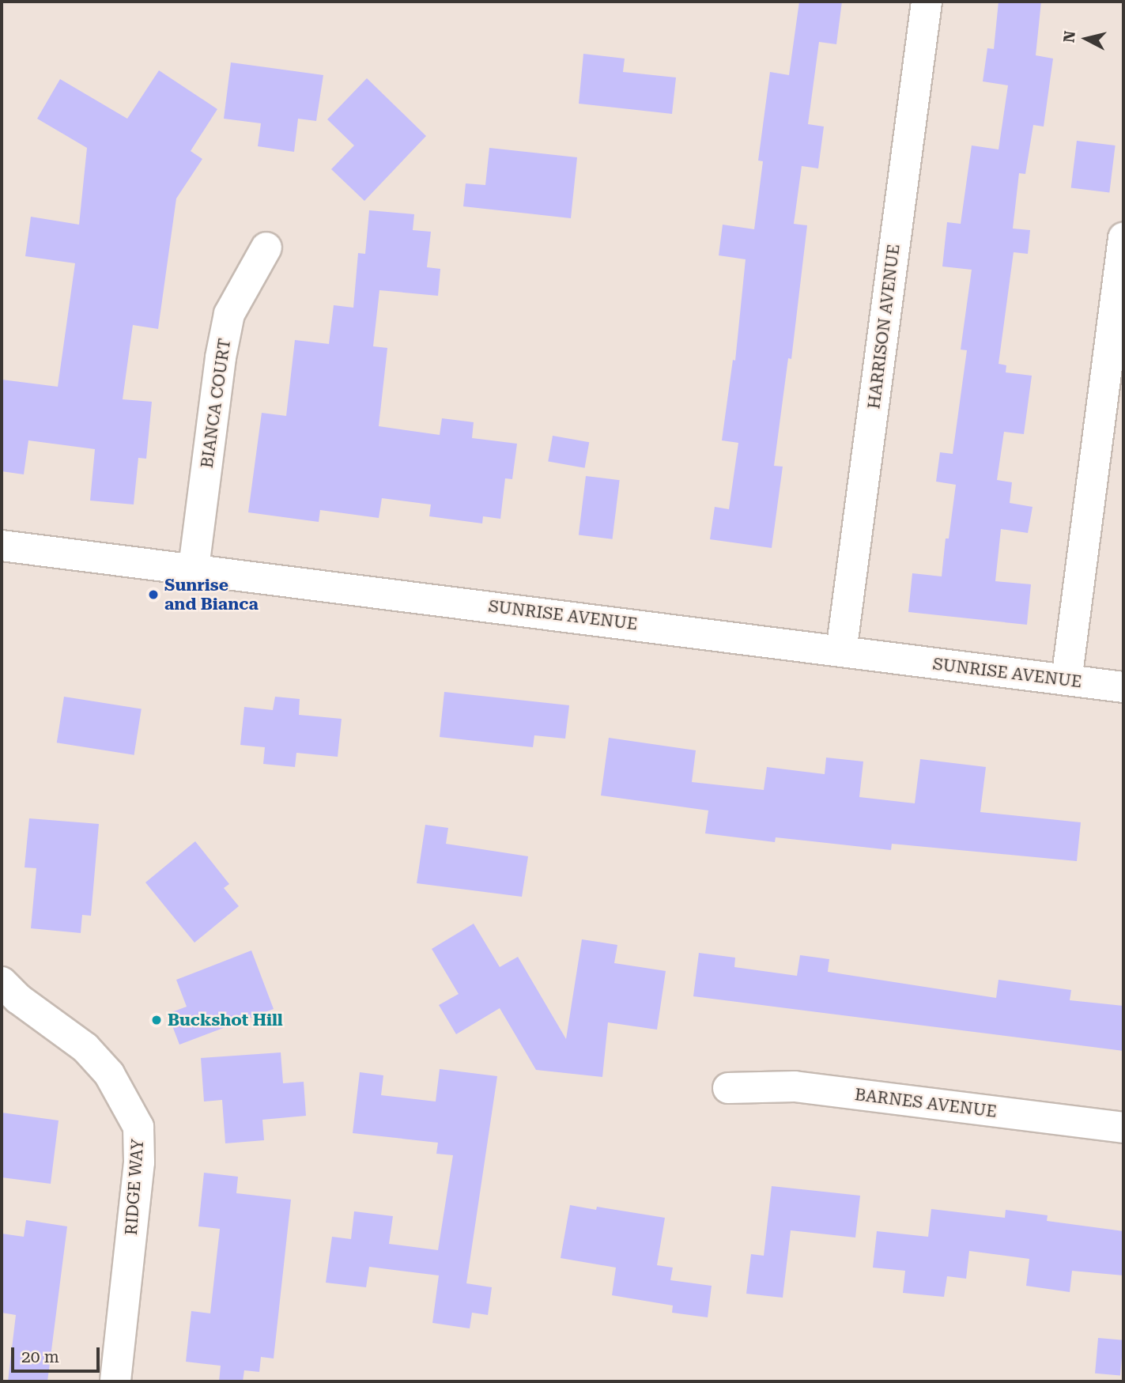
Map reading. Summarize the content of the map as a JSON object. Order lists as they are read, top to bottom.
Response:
{
  "streets": {
    "street": [
      "HARRISON AVENUE",
      "BIANCA COURT",
      "SUNRISE AVENUE",
      "BARNES AVENUE",
      "RIDGE WAY"
    ]
  },
  "crossings": [
    ["HARRISON AVENUE", "SUNRISE AVENUE"],
    ["BIANCA COURT", "SUNRISE AVENUE"]
  ],
  "places": ["Sunrise and Bianca", "Buckshot Hill"],
  "scale_bar": "20 m",
  "north": "left"
}
